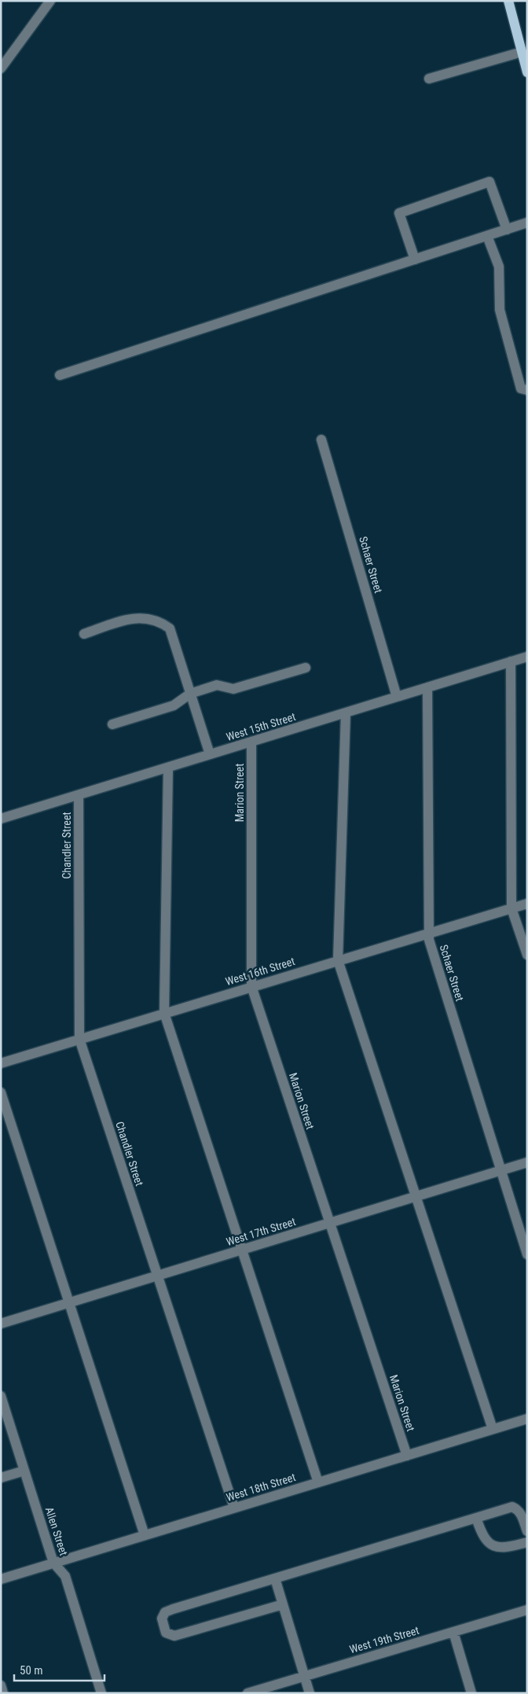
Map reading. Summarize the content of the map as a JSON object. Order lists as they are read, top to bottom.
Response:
{
  "streets": {
    "street": [
      "Schaer Street",
      "West 15th Street",
      "Marion Street",
      "Chandler Street",
      "West 16th Street",
      "West 17th Street",
      "West 18th Street",
      "Allen Street",
      "West 19th Street"
    ]
  },
  "crossings": [
    ["Schaer Street", "West 15th Street"],
    ["Schaer Street", "West 16th Street"],
    ["Schaer Street", "West 17th Street"],
    ["West 15th Street", "Marion Street"],
    ["West 15th Street", "Chandler Street"],
    ["Marion Street", "West 16th Street"],
    ["Marion Street", "West 17th Street"],
    ["Marion Street", "West 18th Street"],
    ["Chandler Street", "West 16th Street"],
    ["Chandler Street", "West 17th Street"],
    ["Chandler Street", "West 18th Street"],
    ["West 18th Street", "Allen Street"]
  ],
  "scale_bar": "50 m"
}
